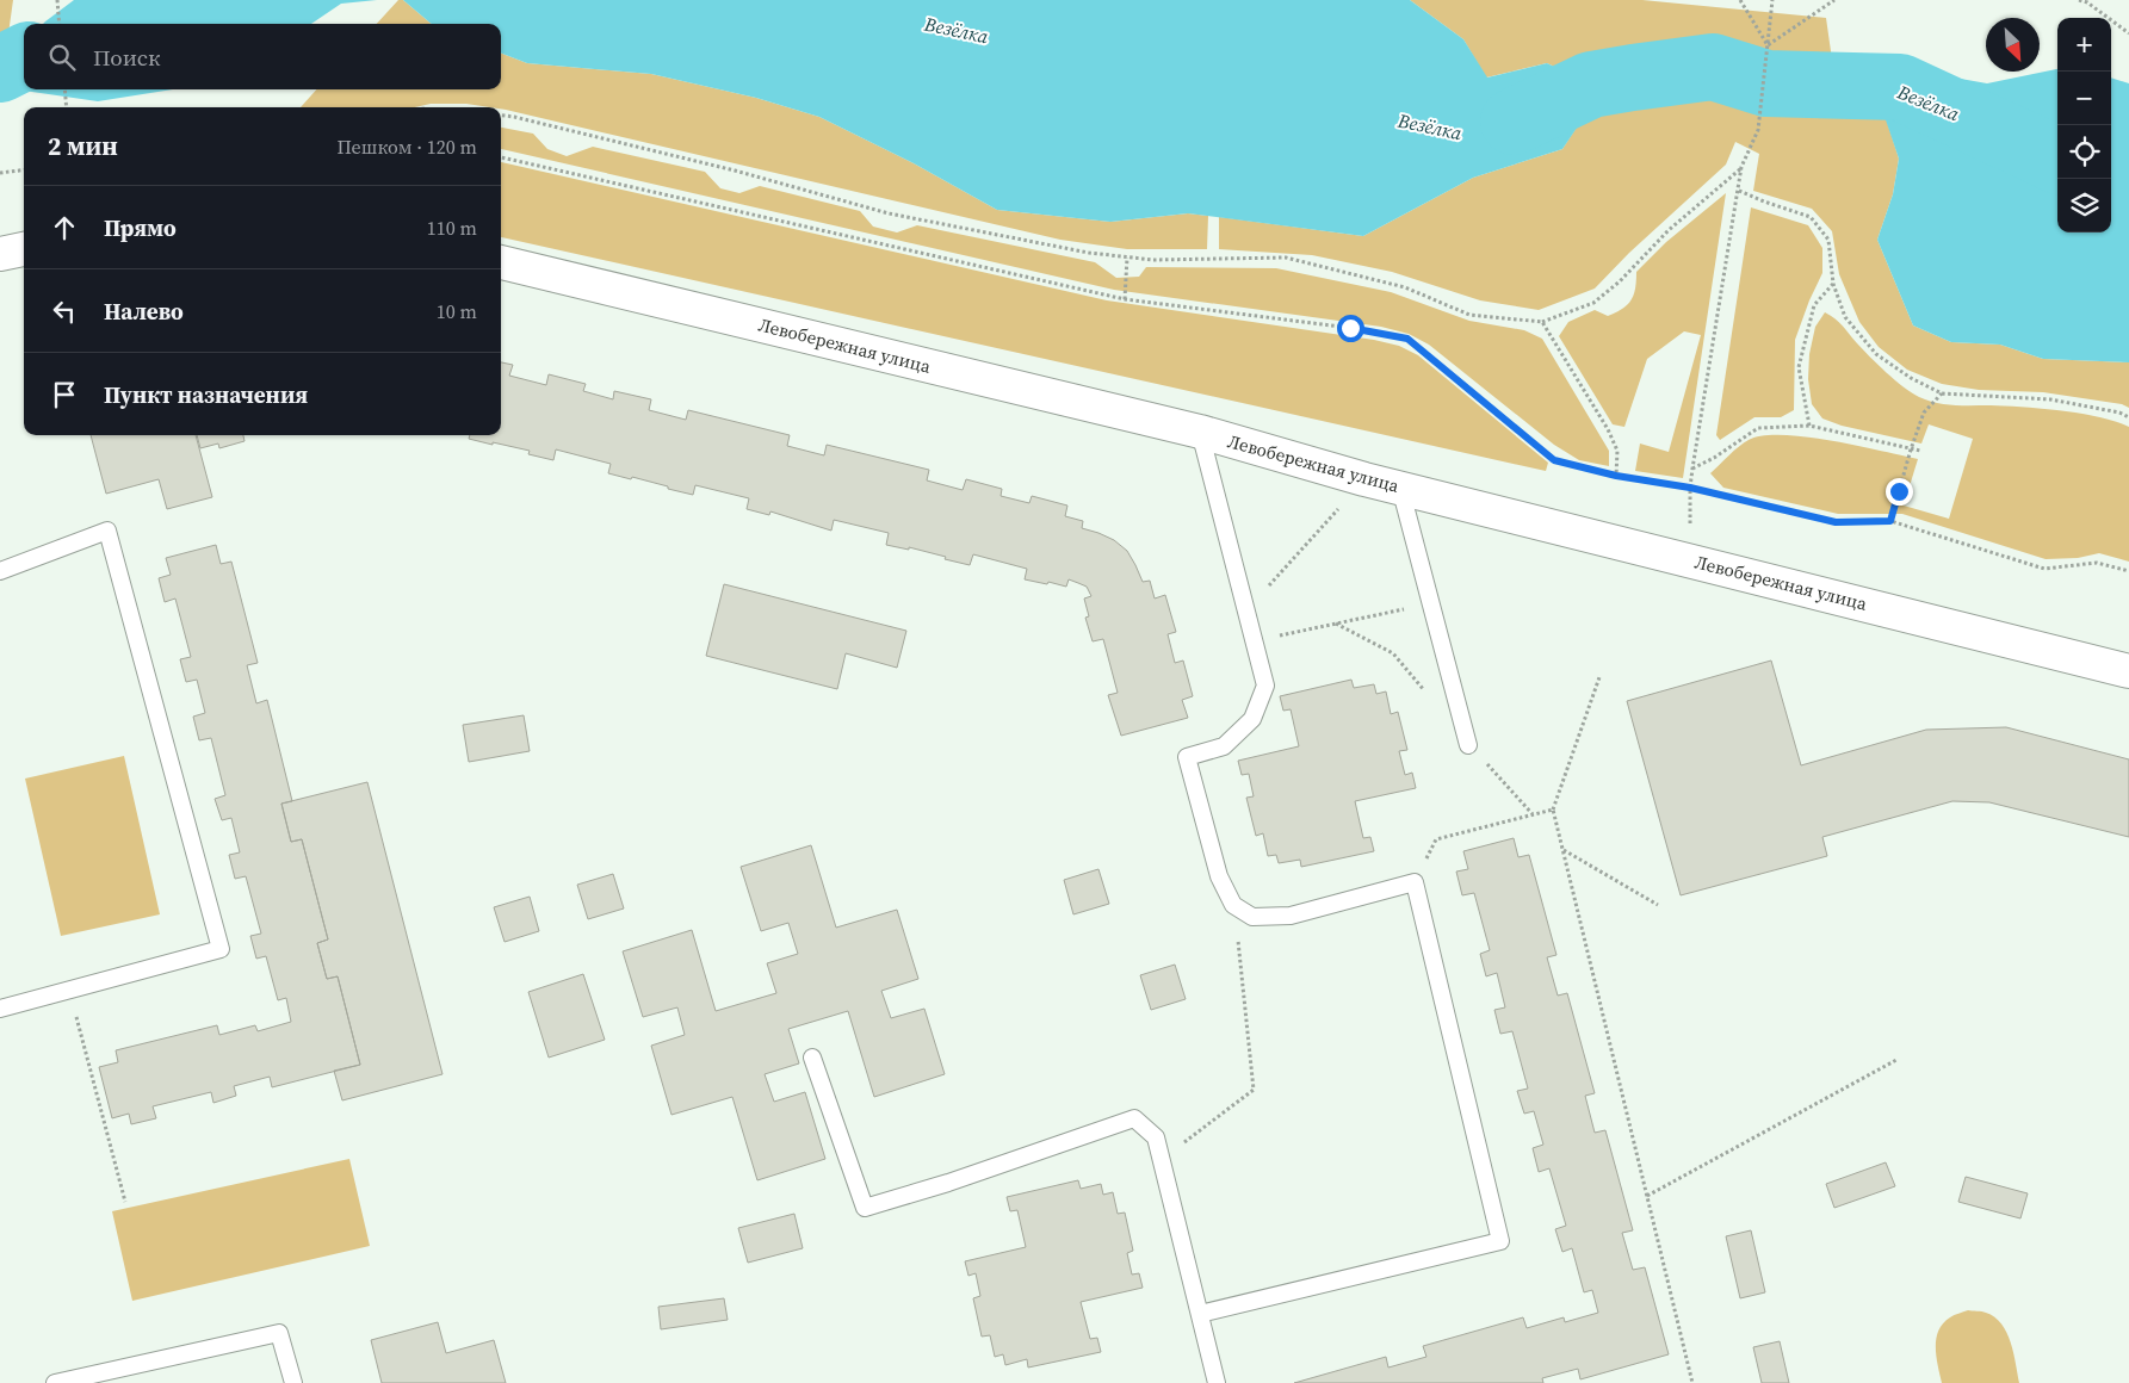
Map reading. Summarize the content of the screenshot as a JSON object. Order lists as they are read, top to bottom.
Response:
{
  "streets": {
    "street": ["Левобережная улица"]
  },
  "water": ["Везёлка"],
  "north": "bottom right",
  "page": {
    "map_buttons": ["+", "−"],
    "search": "Поиск",
    "heading": ["2 мин", "Пешком · 120 m"],
    "list": [
      ["Прямо", "110 m"],
      ["Налево", "10 m"],
      "Пункт назначения"
    ]
  }
}
